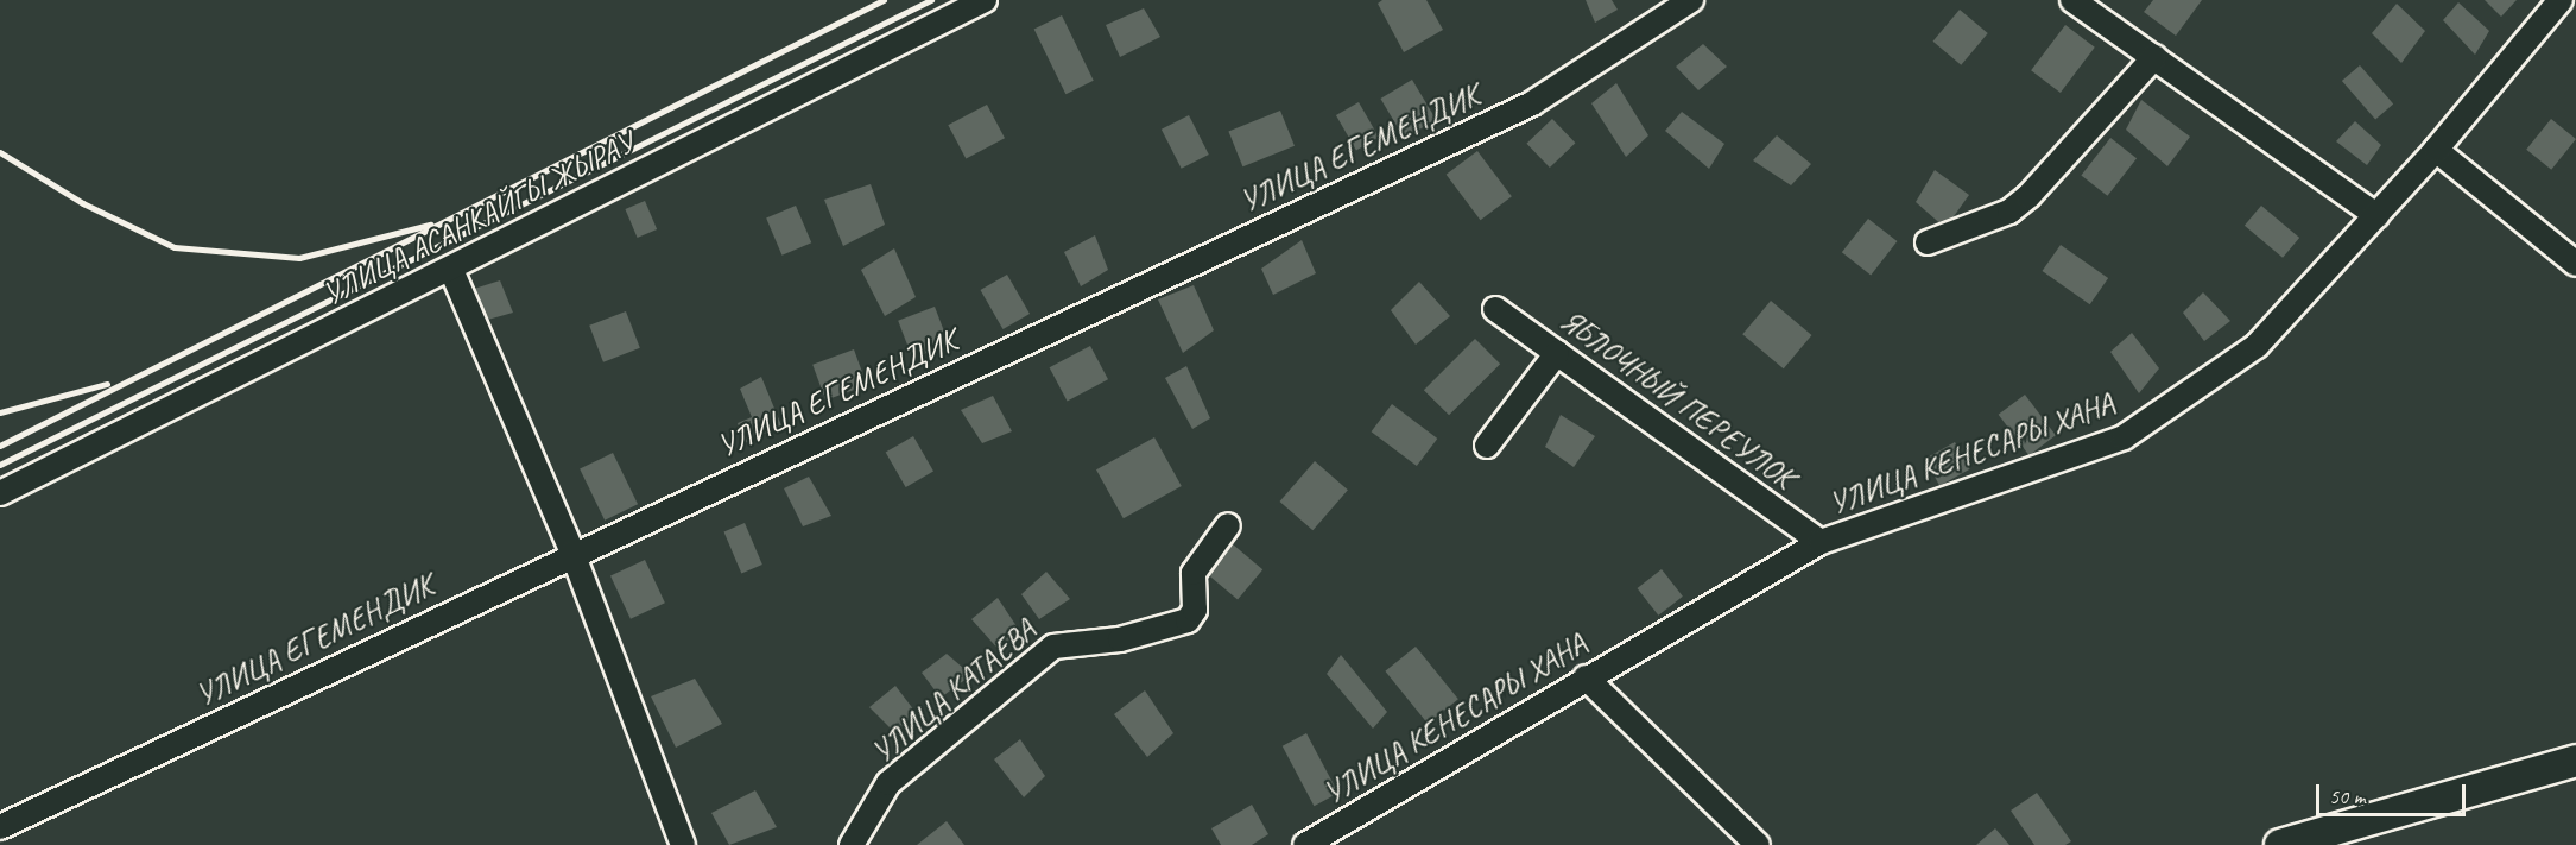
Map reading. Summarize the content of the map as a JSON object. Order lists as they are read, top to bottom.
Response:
{
  "streets": {
    "street": [
      "УЛИЦА ЕГЕМЕНДИК",
      "УЛИЦА АСАНКАЙГЫ ЖЫРАУ",
      "ЯБЛОЧНЫЙ ПЕРЕУЛОК",
      "УЛИЦА КЕНЕСАРЫ ХАНА",
      "УЛИЦА КАТАЕВА"
    ]
  },
  "crossings": [
    ["ЯБЛОЧНЫЙ ПЕРЕУЛОК", "УЛИЦА КЕНЕСАРЫ ХАНА"]
  ],
  "scale_bar": "50 m"
}
